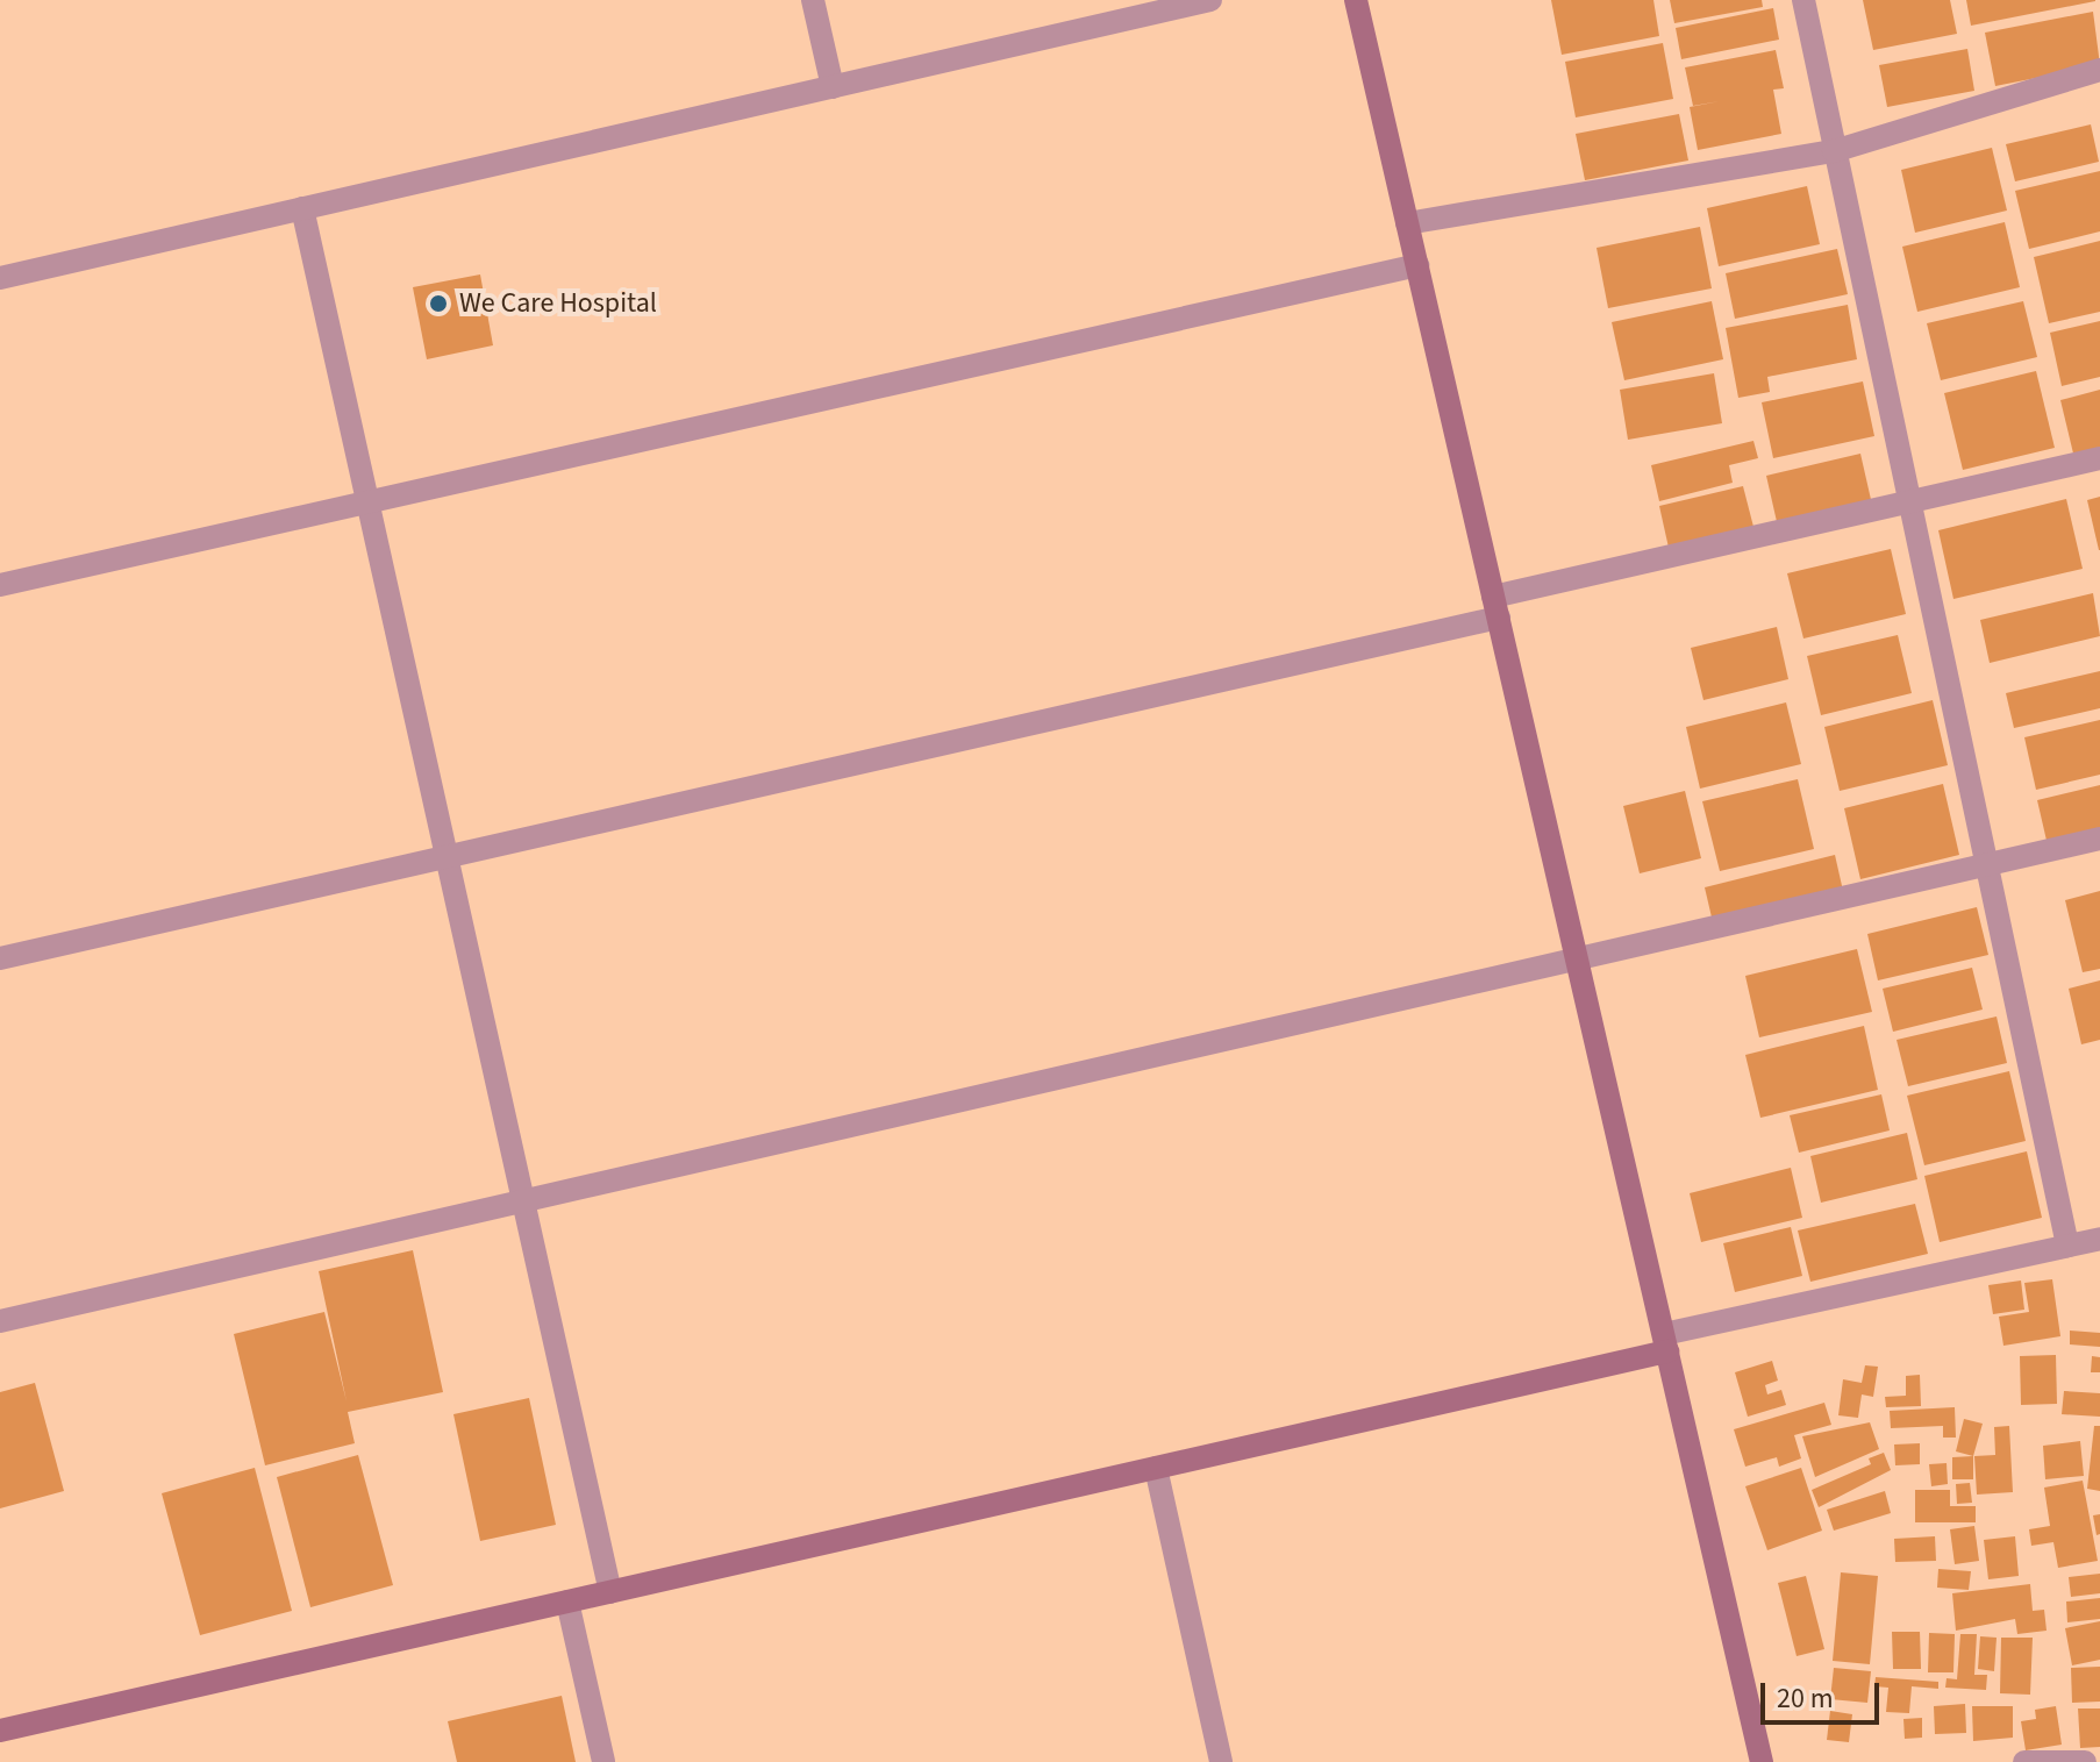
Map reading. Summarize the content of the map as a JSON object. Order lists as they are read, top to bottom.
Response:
{
  "places": ["We Care Hospital"],
  "scale_bar": "20 m"
}
